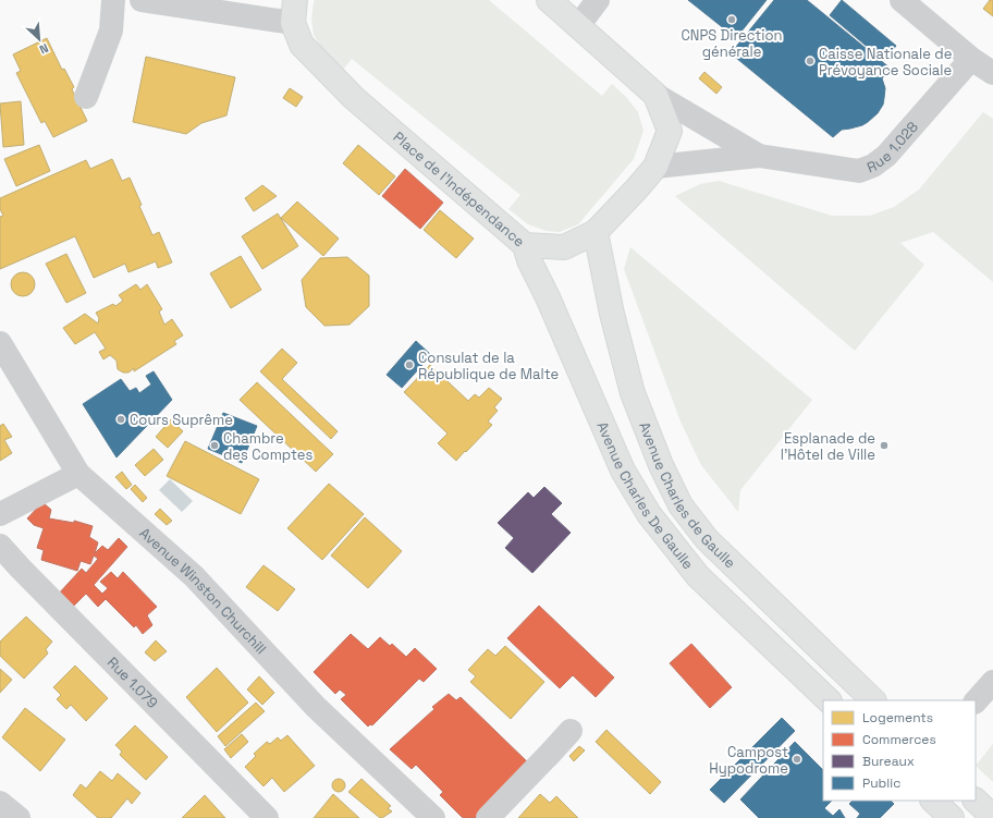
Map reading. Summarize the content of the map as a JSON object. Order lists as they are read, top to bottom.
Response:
{
  "streets": {
    "main road": ["Place de l'Indépendance", "Avenue Charles de Gaulle", "Avenue Charles De Gaulle"],
    "street": ["Rue 1.028", "Avenue Winston Churchill", "Rue 1.079"]
  },
  "crossings": [
    ["Rue 1.028", "Place de l'Indépendance"],
    ["Place de l'Indépendance", "Avenue Charles de Gaulle"],
    ["Place de l'Indépendance", "Avenue Charles De Gaulle"]
  ],
  "places": [
    "CNPS Direction générale",
    "Caisse Nationale de Prévoyance Sociale",
    "Consulat de la République de Malte",
    "Cours Suprême",
    "Chambre des Comptes",
    "Esplanade de l'Hôtel de Ville",
    "Campost Hypodrome"
  ],
  "legend": [
    "Logements",
    "Commerces",
    "Bureaux",
    "Public"
  ],
  "north": "bottom right"
}
